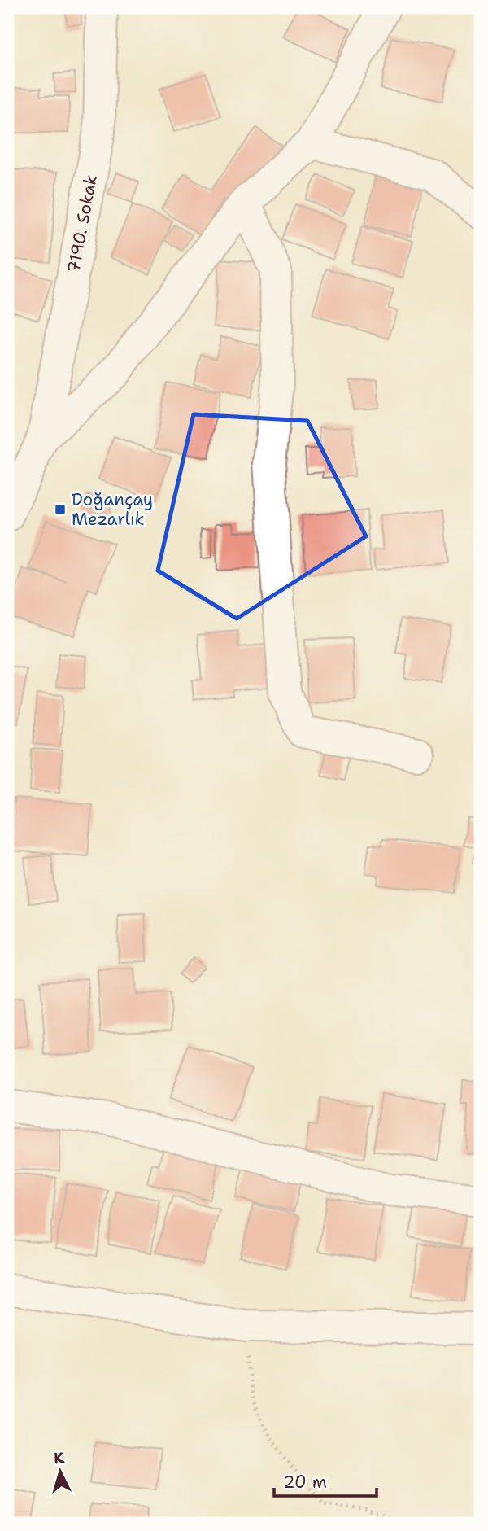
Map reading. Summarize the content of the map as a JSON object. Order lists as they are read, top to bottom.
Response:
{
  "streets": {
    "street": ["7190. Sokak"]
  },
  "places": {
    "transit": ["Doğançay Mezarlık"]
  },
  "scale_bar": "20 m",
  "north": "top"
}
